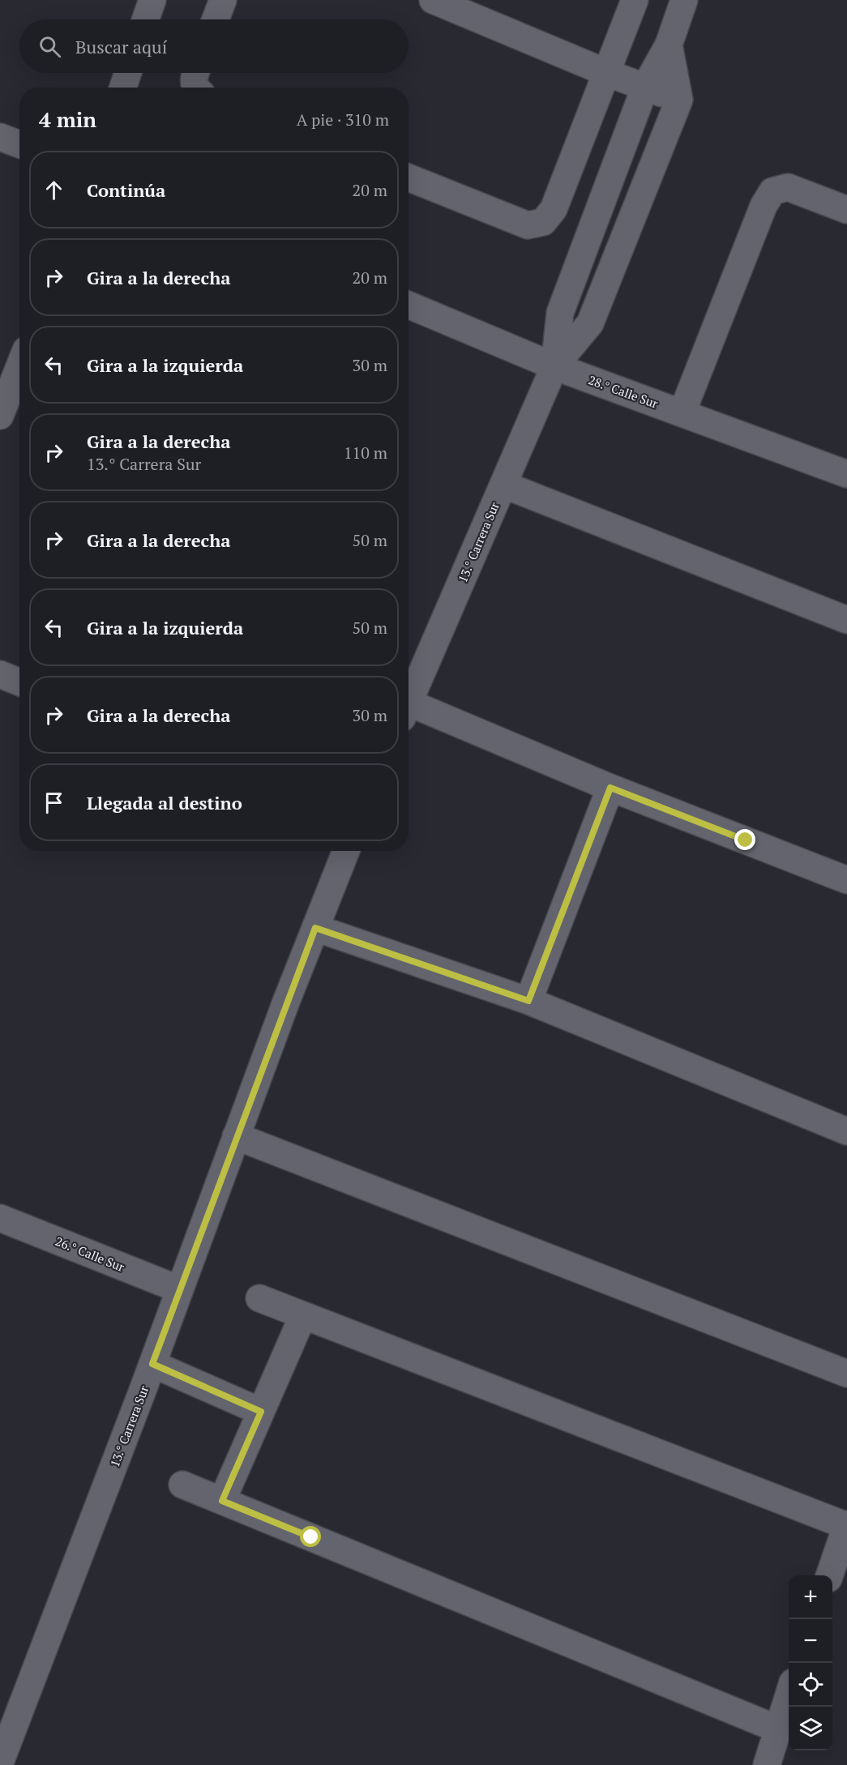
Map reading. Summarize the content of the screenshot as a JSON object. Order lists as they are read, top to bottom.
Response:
{
  "streets": {
    "street": ["28.° Calle Sur", "13.° Carrera Sur", "26.° Calle Sur"]
  },
  "crossings": [
    ["28.° Calle Sur", "13.° Carrera Sur"],
    ["13.° Carrera Sur", "26.° Calle Sur"]
  ],
  "page": {
    "search": "Buscar aquí",
    "heading": ["4 min", "A pie · 310 m"],
    "list": [
      ["Continúa", "20 m"],
      ["Gira a la derecha", "20 m"],
      ["Gira a la izquierda", "30 m"],
      ["Gira a la derecha", "13.° Carrera Sur", "110 m"],
      ["Gira a la derecha", "50 m"],
      ["Gira a la izquierda", "50 m"],
      ["Gira a la derecha", "30 m"],
      "Llegada al destino"
    ],
    "map_buttons": ["+", "−"]
  }
}
